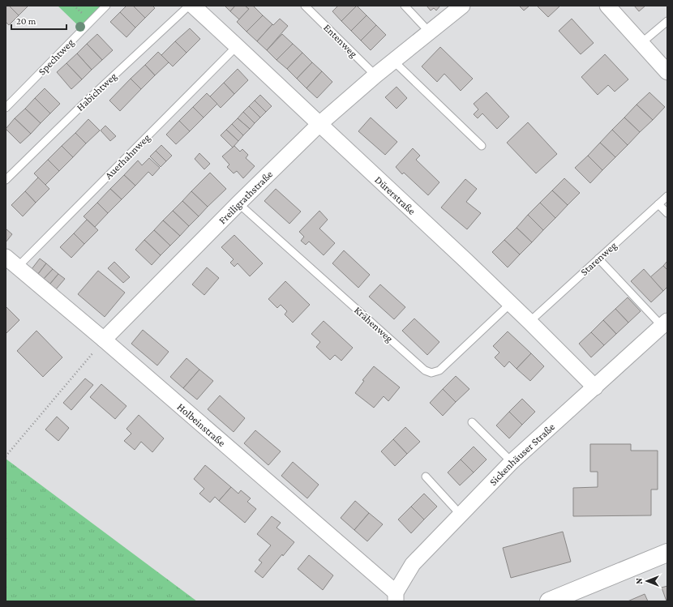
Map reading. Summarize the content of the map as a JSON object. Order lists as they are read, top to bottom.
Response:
{
  "streets": {
    "street": [
      "Dürerstraße",
      "Freiligrathstraße",
      "Holbeinstraße",
      "Sickenhäuser Straße"
    ],
    "lane": [
      "Entenweg",
      "Spechtweg",
      "Habichtweg",
      "Auerhahnweg",
      "Starenweg",
      "Krähenweg"
    ]
  },
  "crossings": [
    ["Entenweg", "Freiligrathstraße"],
    ["Auerhahnweg", "Dürerstraße"],
    ["Auerhahnweg", "Holbeinstraße"],
    ["Dürerstraße", "Freiligrathstraße"],
    ["Dürerstraße", "Starenweg"],
    ["Dürerstraße", "Krähenweg"],
    ["Dürerstraße", "Sickenhäuser Straße"],
    ["Freiligrathstraße", "Krähenweg"],
    ["Freiligrathstraße", "Holbeinstraße"],
    ["Holbeinstraße", "Sickenhäuser Straße"]
  ],
  "scale_bar": "20 m",
  "north": "left"
}
